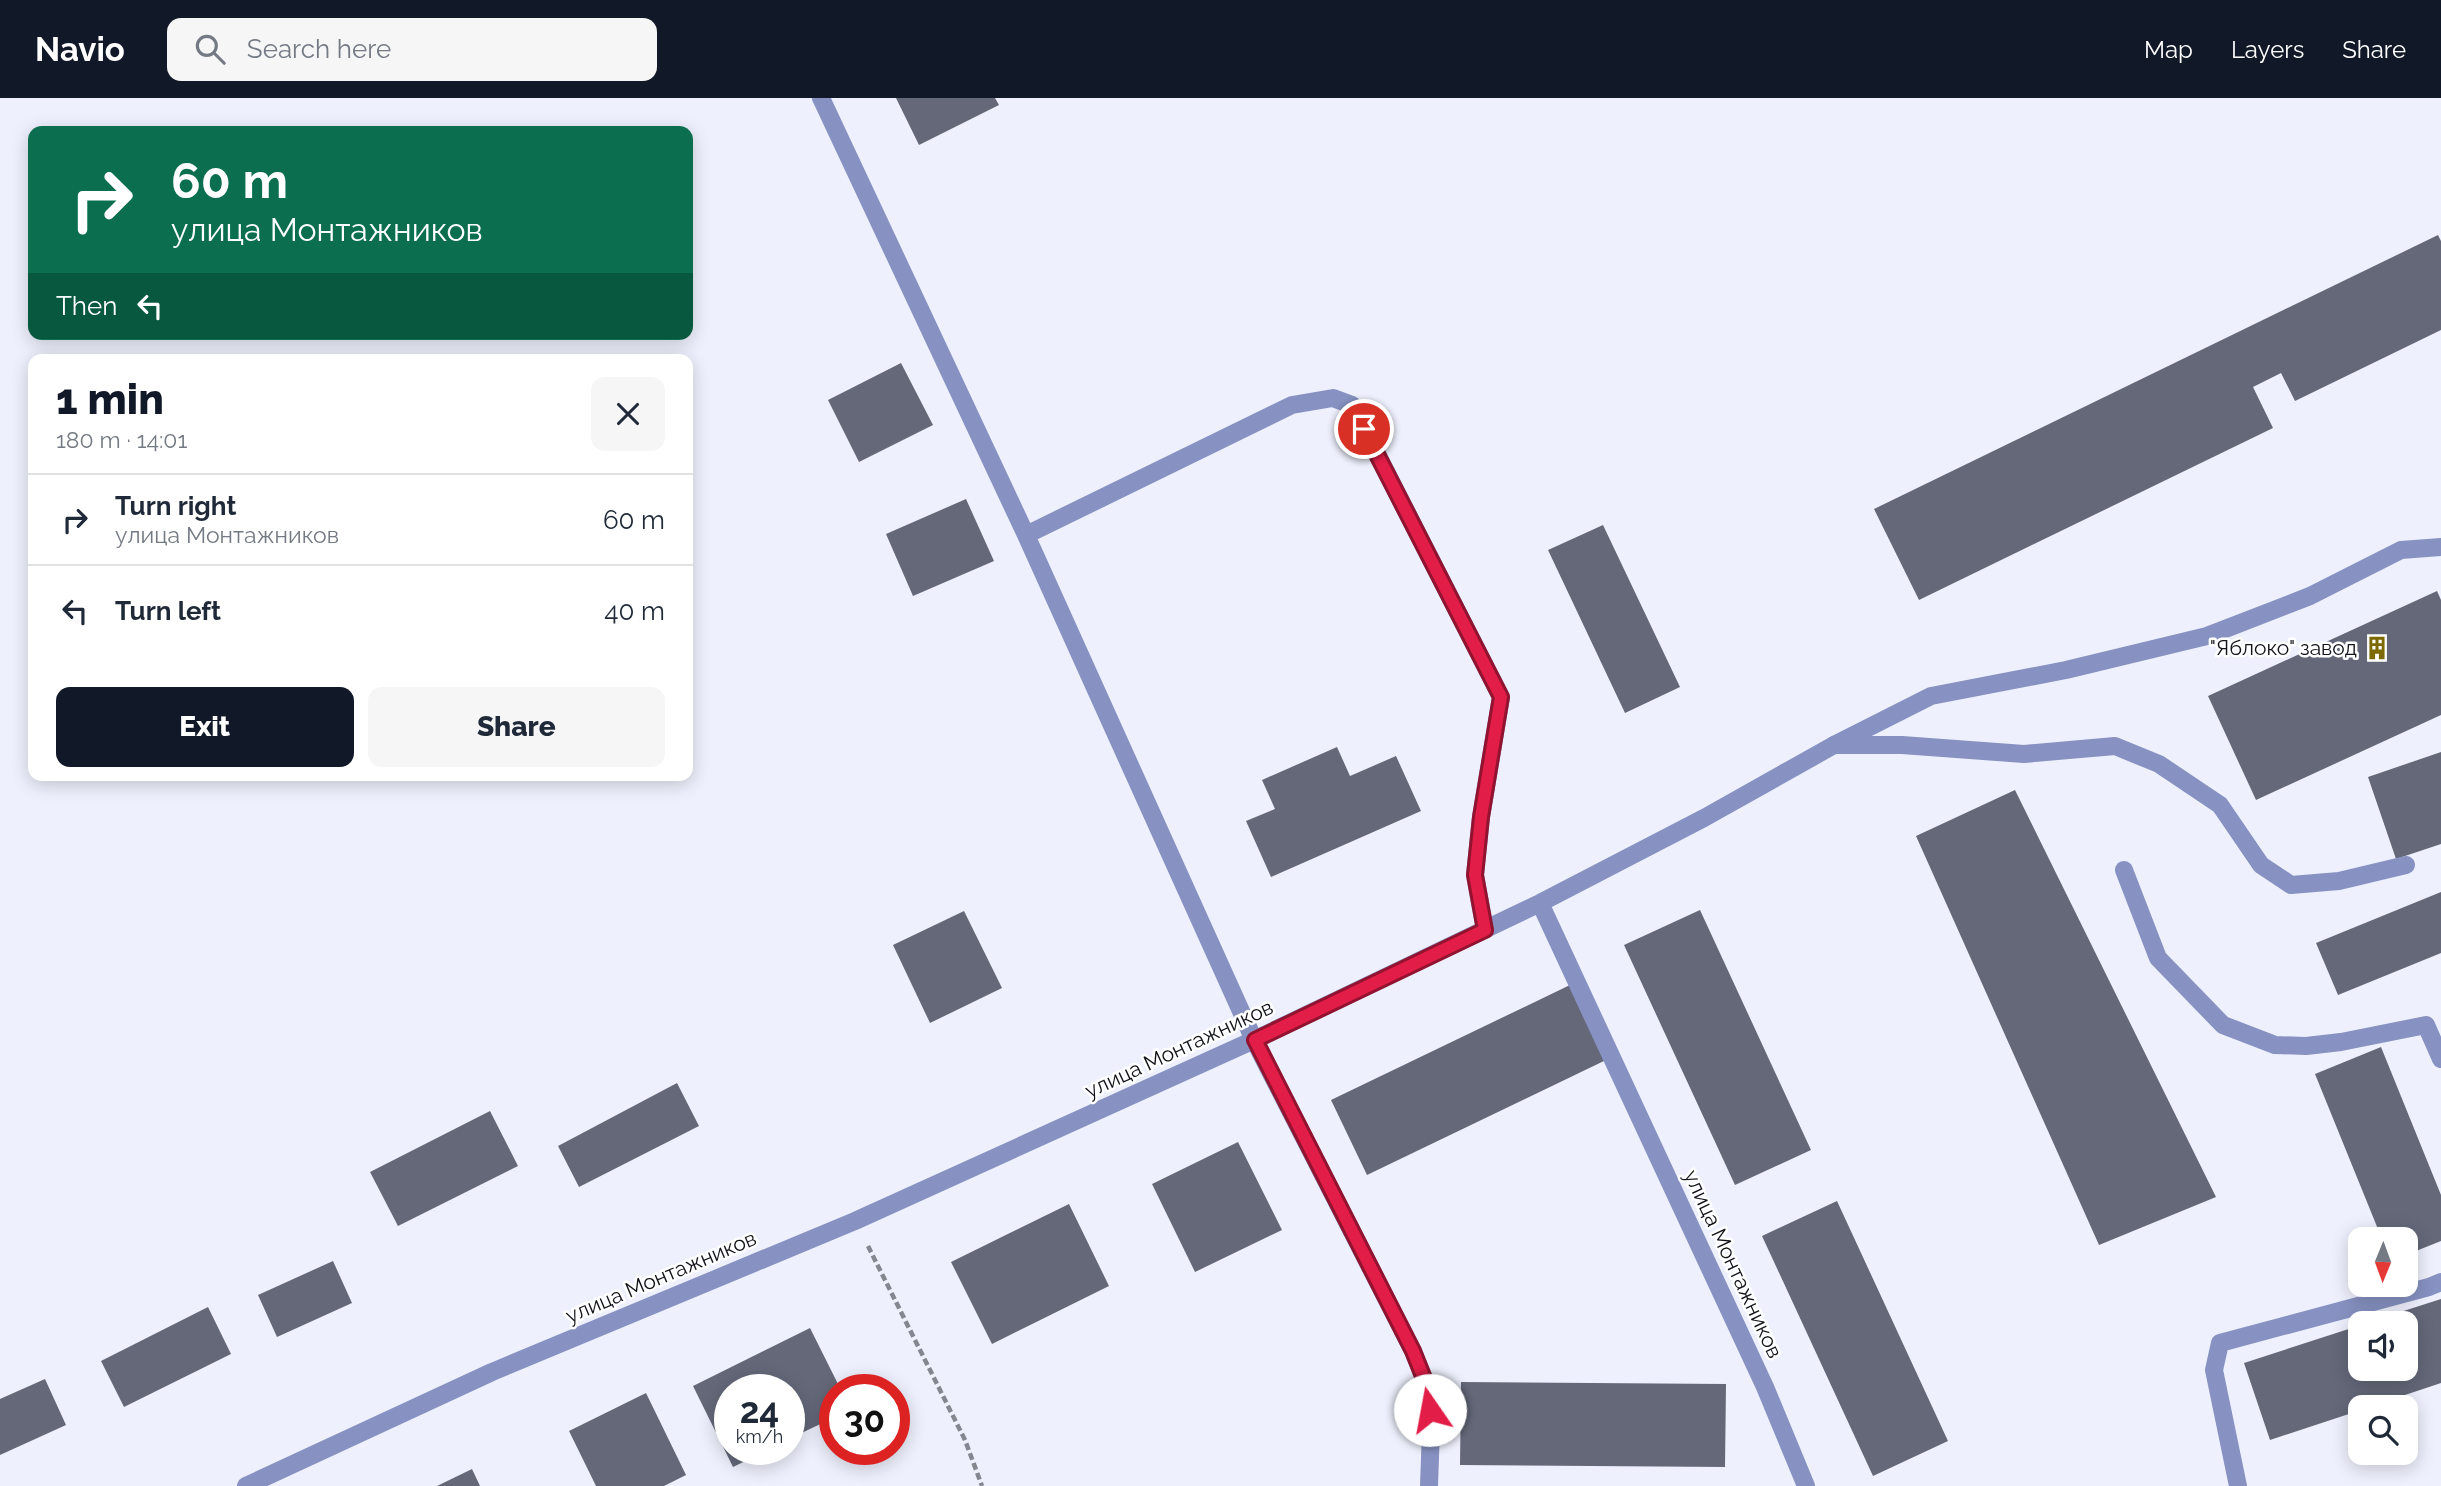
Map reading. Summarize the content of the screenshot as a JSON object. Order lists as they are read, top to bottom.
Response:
{
  "streets": {
    "street": ["улица Монтажников"]
  },
  "places": {
    "building": ["\"Яблоко\" завод"]
  },
  "north": "bottom",
  "page": {
    "header": "Navio",
    "search": "Search here",
    "nav": ["Map", "Layers", "Share"],
    "turn": ["60 m", "улица Монтажников"],
    "then": "Then",
    "heading": ["1 min", "180 m · 14:01"],
    "list": [
      {
        "name": "Turn right",
        "note": "улица Монтажников",
        "value": "60 m"
      },
      {
        "name": "Turn left",
        "value": "40 m"
      }
    ],
    "buttons": ["Exit", "Share"],
    "speed": "24 km/h",
    "limit": "30"
  }
}
